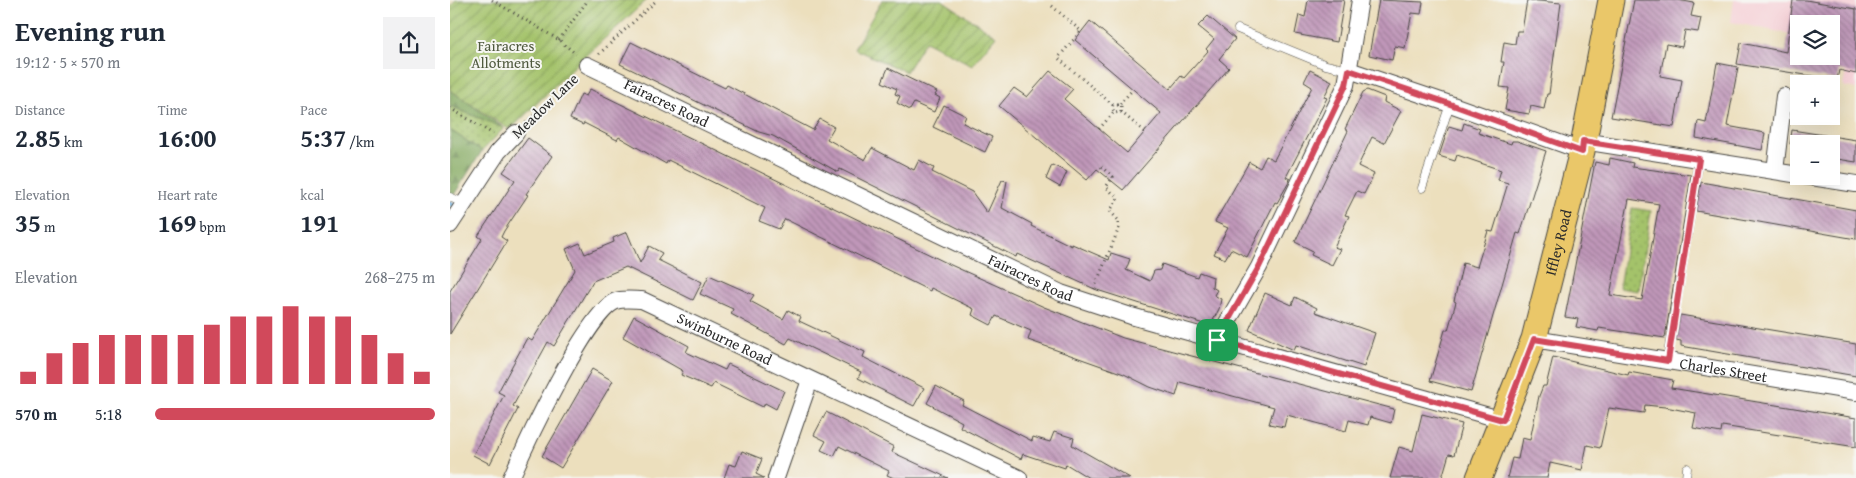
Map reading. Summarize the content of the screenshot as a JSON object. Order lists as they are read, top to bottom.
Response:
{
  "streets": {
    "main road": ["Iffley Road"],
    "street": [
      "Fairacres Road",
      "Meadow Lane",
      "Swinburne Road",
      "Charles Street"
    ]
  },
  "crossings": [
    ["Fairacres Road", "Meadow Lane"],
    ["Fairacres Road", "Iffley Road"],
    ["Iffley Road", "Charles Street"]
  ],
  "parks": ["Fairacres Allotments"],
  "page": {
    "heading": ["Evening run", "19:12 · 5 × 570 m"],
    "map_buttons": ["+", "−"],
    "stats": [
      ["Distance", "2.85 km"],
      ["Time", "16:00"],
      ["Pace", "5:37 /km"],
      ["Elevation", "35 m"],
      ["Heart rate", "169 bpm"],
      ["kcal", "191"]
    ],
    "chart": ["Elevation", "268–275 m"],
    "list": [
      {
        "name": "570 m",
        "note": "5:18"
      }
    ]
  }
}
